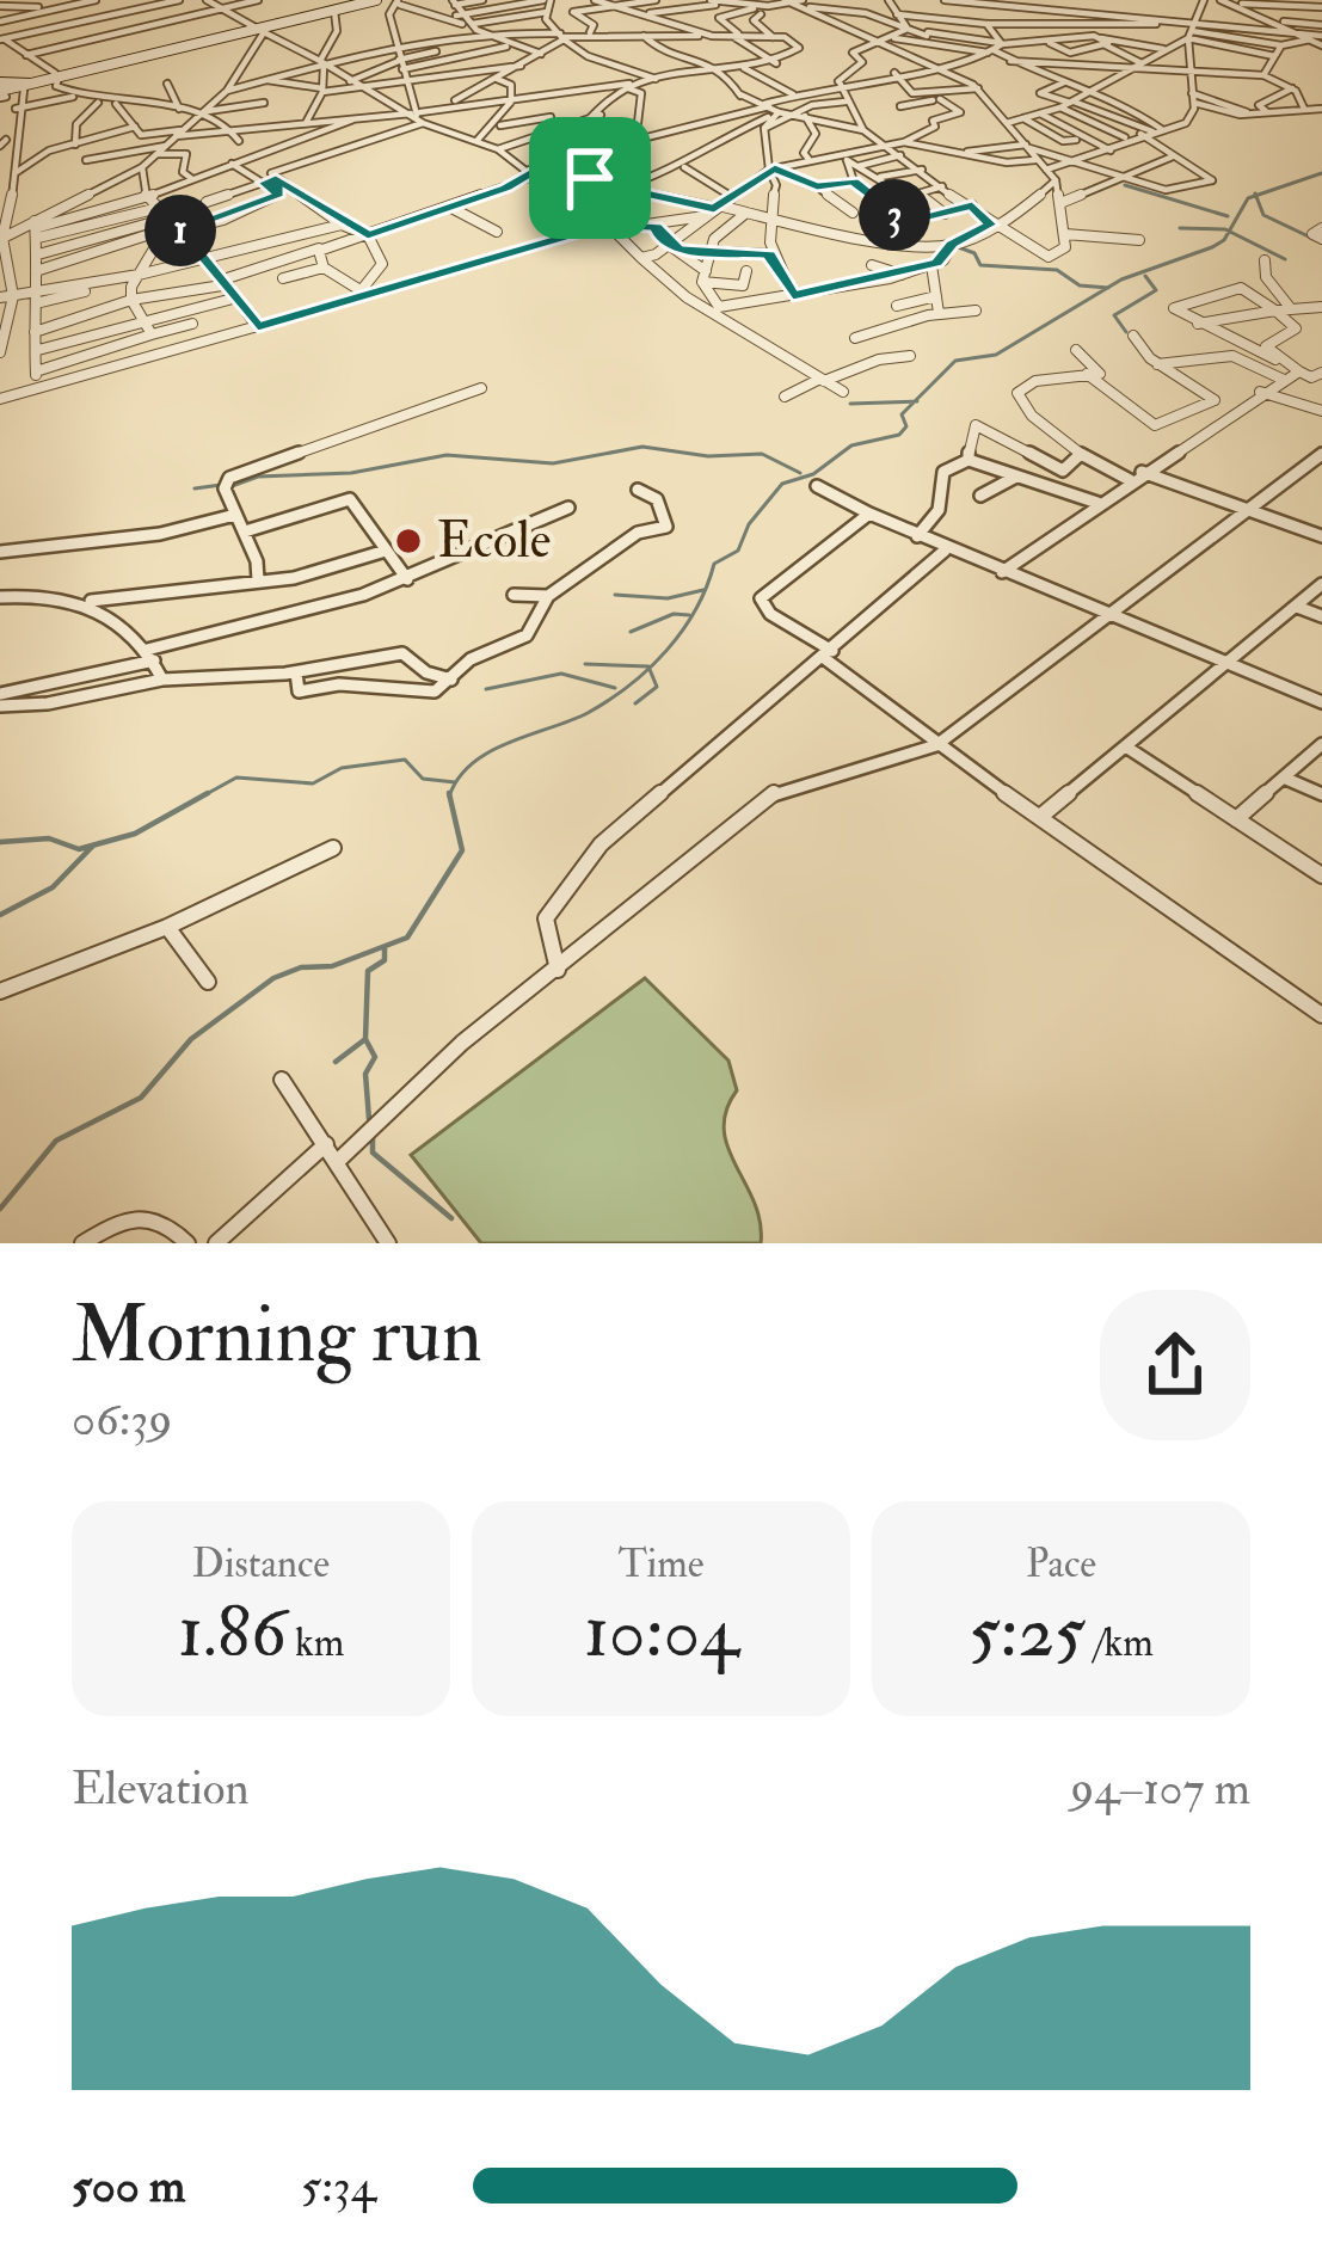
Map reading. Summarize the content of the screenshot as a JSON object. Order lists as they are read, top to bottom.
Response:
{
  "places": ["Ecole"],
  "page": {
    "pins": ["3", "1"],
    "heading": ["Morning run", "06:39"],
    "stats": [
      ["Distance", "1.86 km"],
      ["Time", "10:04"],
      ["Pace", "5:25 /km"]
    ],
    "chart": ["Elevation", "94–107 m"],
    "list": [
      {
        "name": "500 m",
        "note": "5:34"
      }
    ]
  }
}
